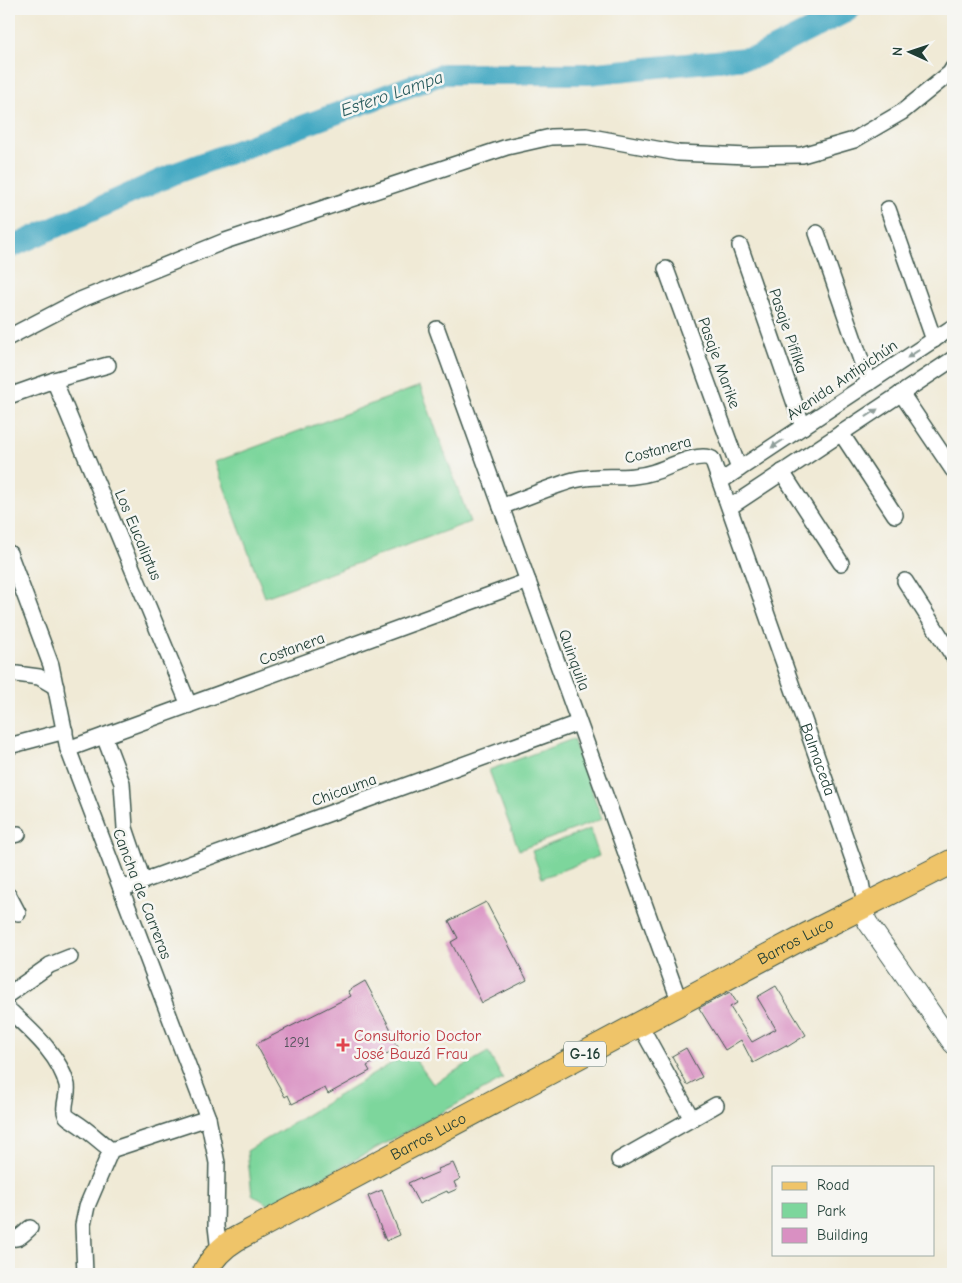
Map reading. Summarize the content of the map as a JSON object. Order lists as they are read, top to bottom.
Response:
{
  "streets": {
    "main road": ["Barros Luco", "G-16"],
    "street": [
      "Pasaje Pifilka",
      "Pasaje Marike",
      "Avenida Antipichún",
      "Costanera",
      "Los Eucaliptus",
      "Quinquila",
      "Balmaceda",
      "Chicauma",
      "Cancha de Carreras"
    ]
  },
  "crossings": [
    ["Pasaje Pifilka", "Avenida Antipichún"],
    ["Pasaje Marike", "Avenida Antipichún"],
    ["Avenida Antipichún", "Balmaceda"],
    ["Costanera", "Los Eucaliptus"],
    ["Costanera", "Quinquila"],
    ["Costanera", "Balmaceda"],
    ["Costanera", "Cancha de Carreras"],
    ["Quinquila", "Chicauma"],
    ["Quinquila", "Barros Luco"],
    ["Balmaceda", "Barros Luco"],
    ["Chicauma", "Cancha de Carreras"],
    ["Cancha de Carreras", "Barros Luco"],
    ["Cancha de Carreras", "G-16"],
    ["Barros Luco", "G-16"]
  ],
  "water": ["Estero Lampa"],
  "places": {
    "health": ["Consultorio Doctor José Bauzá Frau"]
  },
  "house_numbers": ["1291"],
  "legend": ["Road", "Park", "Building"],
  "north": "left"
}
